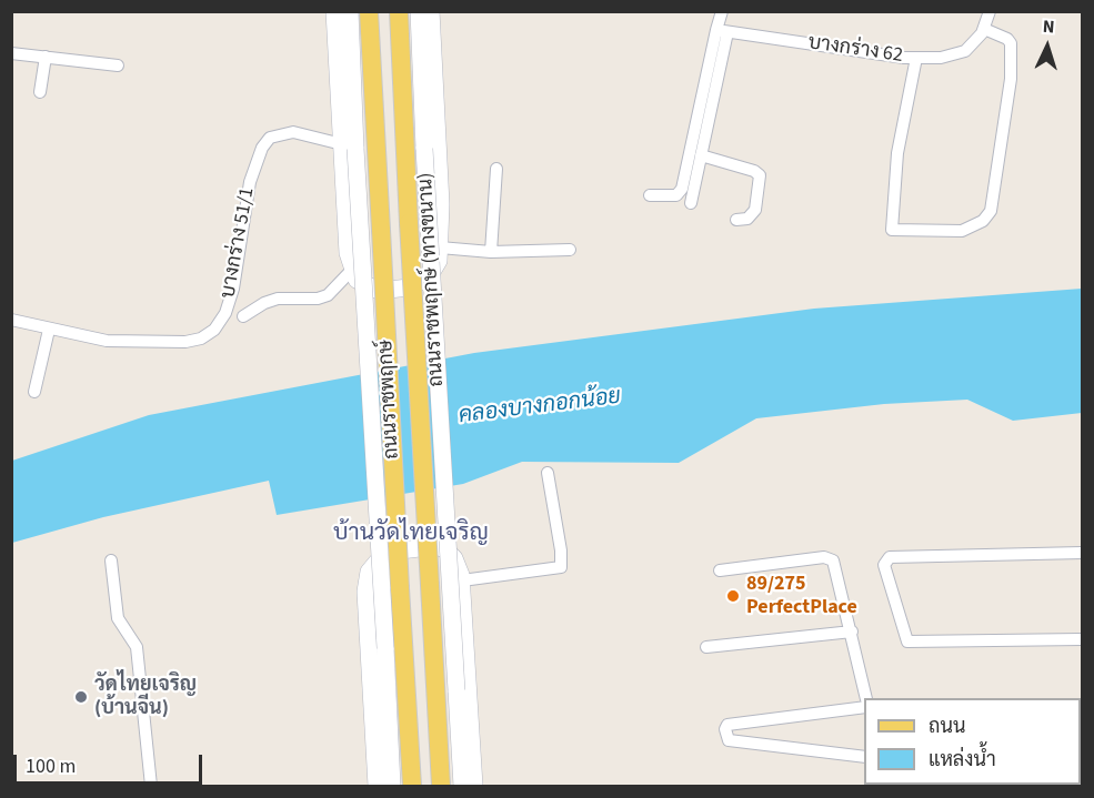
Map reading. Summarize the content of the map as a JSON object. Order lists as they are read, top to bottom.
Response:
{
  "streets": {
    "main road": ["ถนนราชพฤกษ์ (ทางขนาน)", "ถนนราชพฤกษ์"],
    "street": ["บางกร่าง 62", "บางกร่าง 51/1"]
  },
  "districts": ["บ้านวัดไทยเจริญ"],
  "water": ["คลองบางกอกน้อย"],
  "places": ["89/275 PerfectPlace", "วัดไทยเจริญ (บ้านจีน)"],
  "legend": ["ถนน", "แหล่งน้ำ"],
  "scale_bar": "100 m",
  "north": "top"
}
